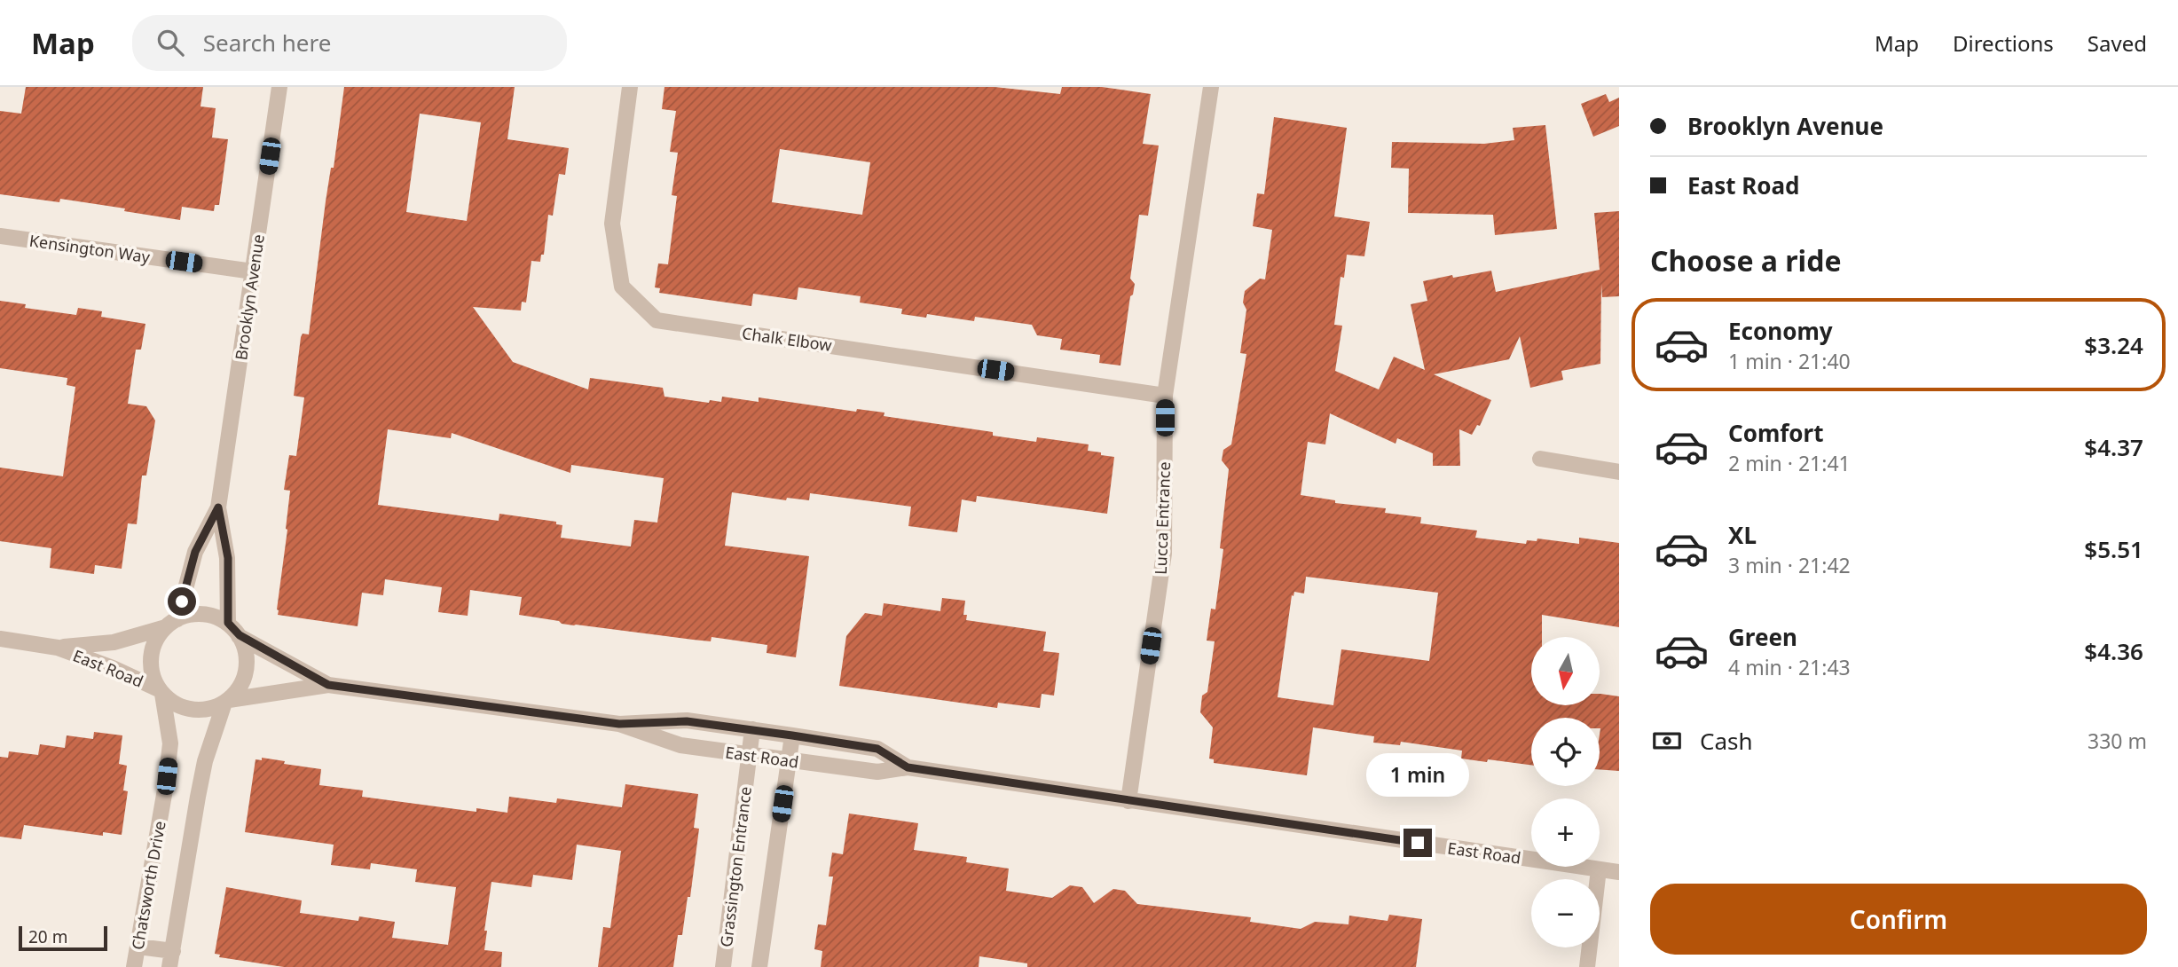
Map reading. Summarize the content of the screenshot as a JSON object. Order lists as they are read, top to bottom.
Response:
{
  "streets": {
    "street": [
      "Kensington Way",
      "Brooklyn Avenue",
      "Chalk Elbow",
      "Lucca Entrance",
      "East Road",
      "Grassington Entrance",
      "Chatsworth Drive"
    ]
  },
  "crossings": [
    ["Kensington Way", "Brooklyn Avenue"],
    ["Brooklyn Avenue", "East Road"],
    ["Brooklyn Avenue", "Chatsworth Drive"],
    ["Chalk Elbow", "Lucca Entrance"],
    ["Lucca Entrance", "East Road"],
    ["East Road", "Grassington Entrance"],
    ["East Road", "Chatsworth Drive"]
  ],
  "scale_bar": "20 m",
  "north": "bottom",
  "page": {
    "header": "Map",
    "search": "Search here",
    "nav": ["Map", "Directions", "Saved"],
    "banner": ["Brooklyn Avenue", "East Road"],
    "heading": "Choose a ride",
    "list": [
      {
        "name": "Economy",
        "note": "1 min · 21:40",
        "value": "$3.24"
      },
      {
        "name": "Comfort",
        "note": "2 min · 21:41",
        "value": "$4.37"
      },
      {
        "name": "XL",
        "note": "3 min · 21:42",
        "value": "$5.51"
      },
      {
        "name": "Green",
        "note": "4 min · 21:43",
        "value": "$4.36"
      }
    ],
    "map_buttons": ["+", "−"],
    "pay": ["Cash", "330 m"],
    "bubble": "1 min",
    "buttons": "Confirm",
    "scale": "20 m"
  }
}
